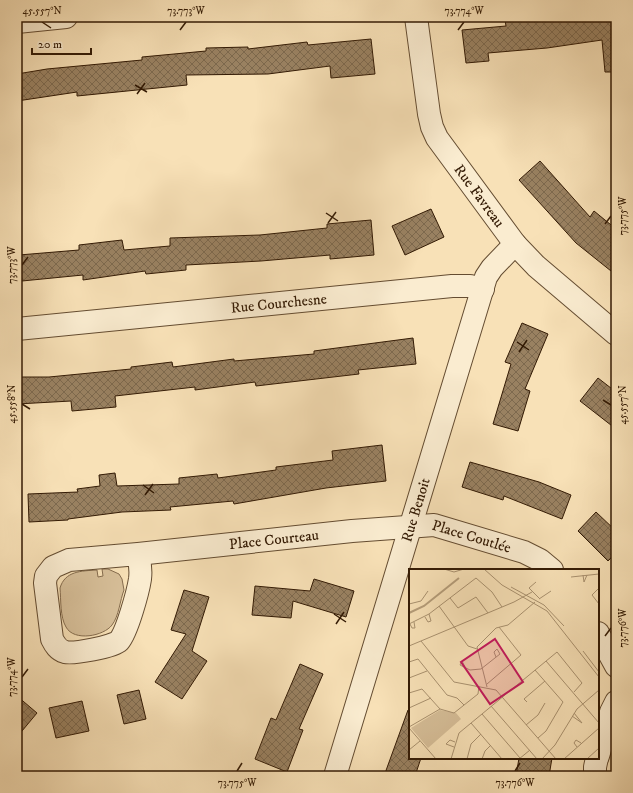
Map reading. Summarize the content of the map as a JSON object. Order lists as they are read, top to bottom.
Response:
{
  "streets": {
    "street": [
      "Rue Favreau",
      "Rue Courchesne",
      "Rue Benoit",
      "Place Coutlée",
      "Place Courteau"
    ]
  },
  "crossings": [
    ["Rue Courchesne", "Rue Benoit"],
    ["Rue Benoit", "Place Coutlée"],
    ["Rue Benoit", "Place Courteau"],
    ["Place Coutlée", "Place Courteau"]
  ],
  "scale_bar": "20 m",
  "coordinates": [
    "45.557°N",
    "73.773°W",
    "73.774°W",
    "73.775°W",
    "45.558°N",
    "73.776°W"
  ]
}
